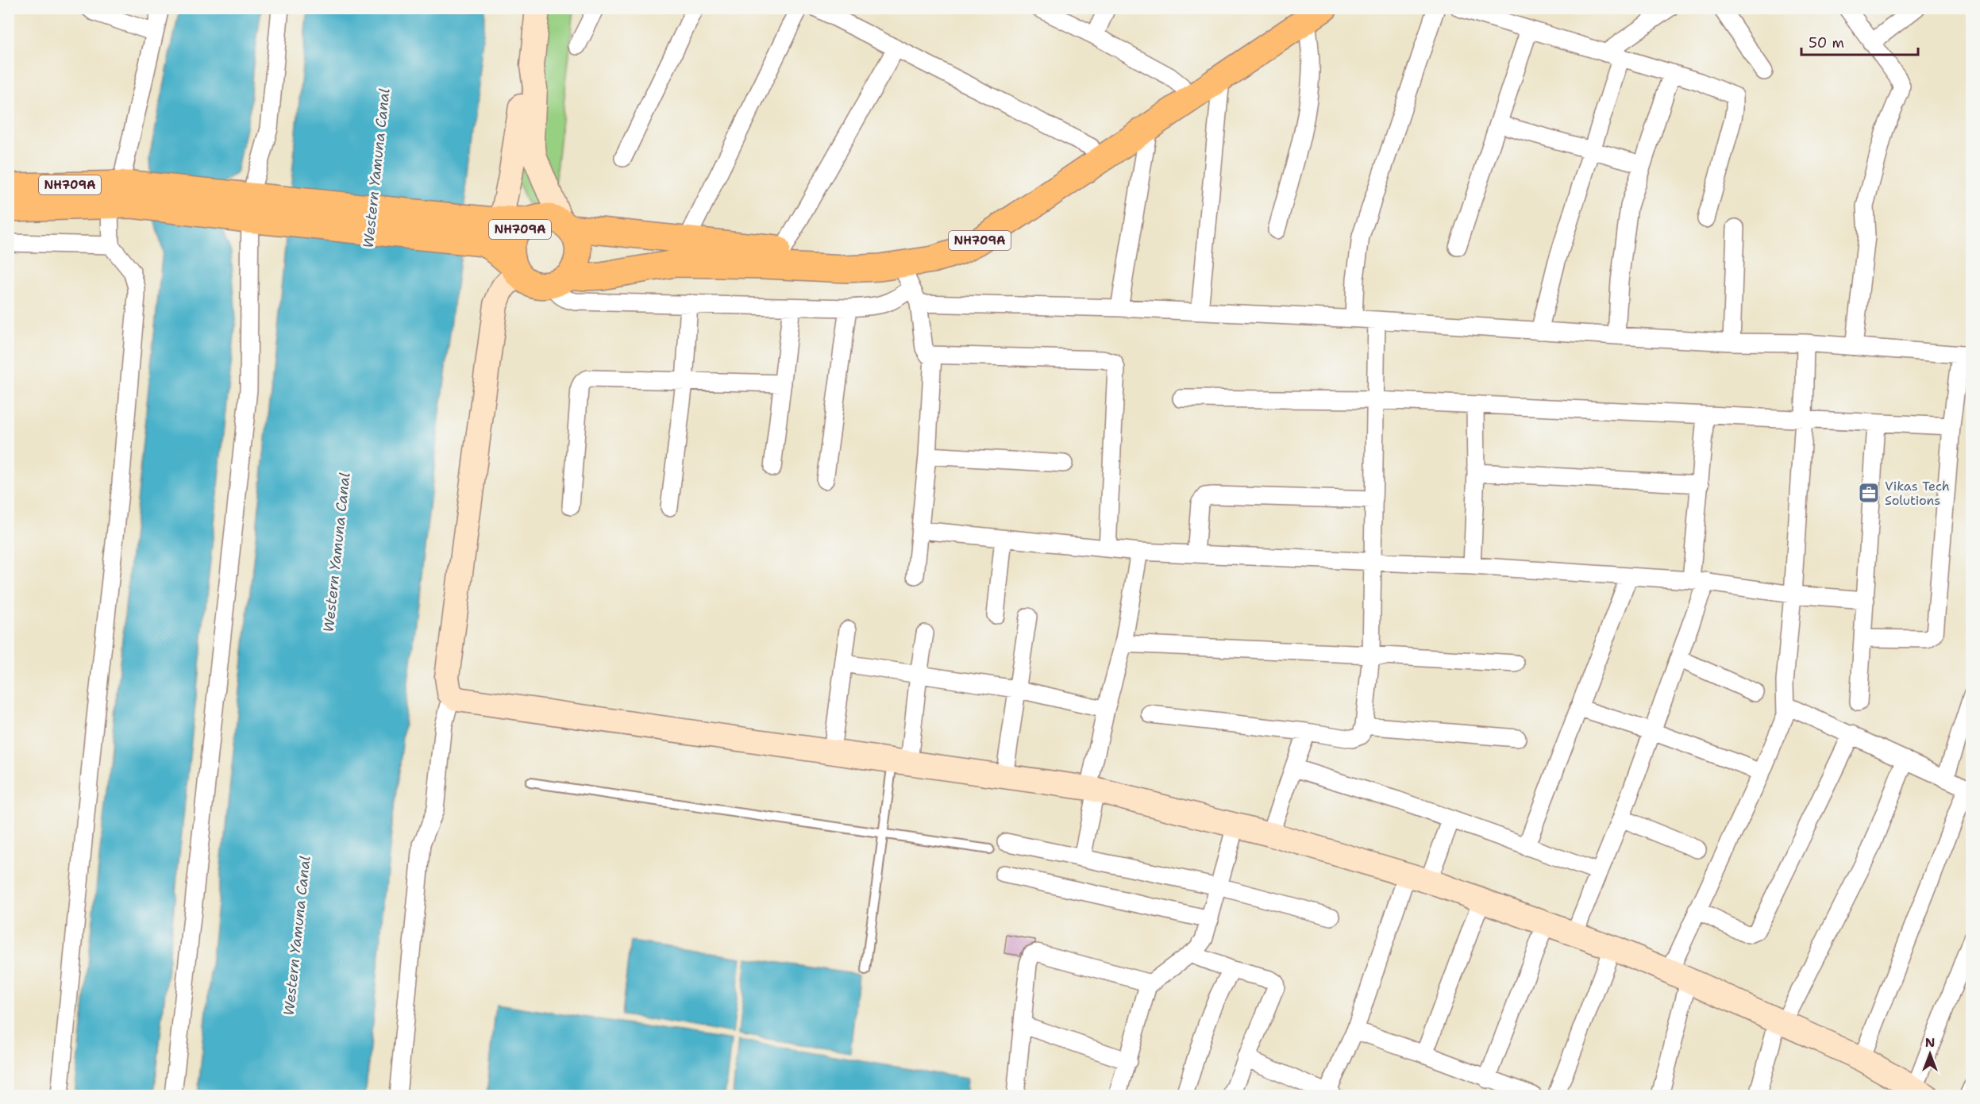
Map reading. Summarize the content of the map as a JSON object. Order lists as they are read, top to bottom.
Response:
{
  "streets": {
    "highway": ["NH709A"]
  },
  "water": ["Western Yamuna Canal"],
  "places": {
    "office": ["Vikas Tech Solutions"]
  },
  "scale_bar": "50 m",
  "north": "top"
}
